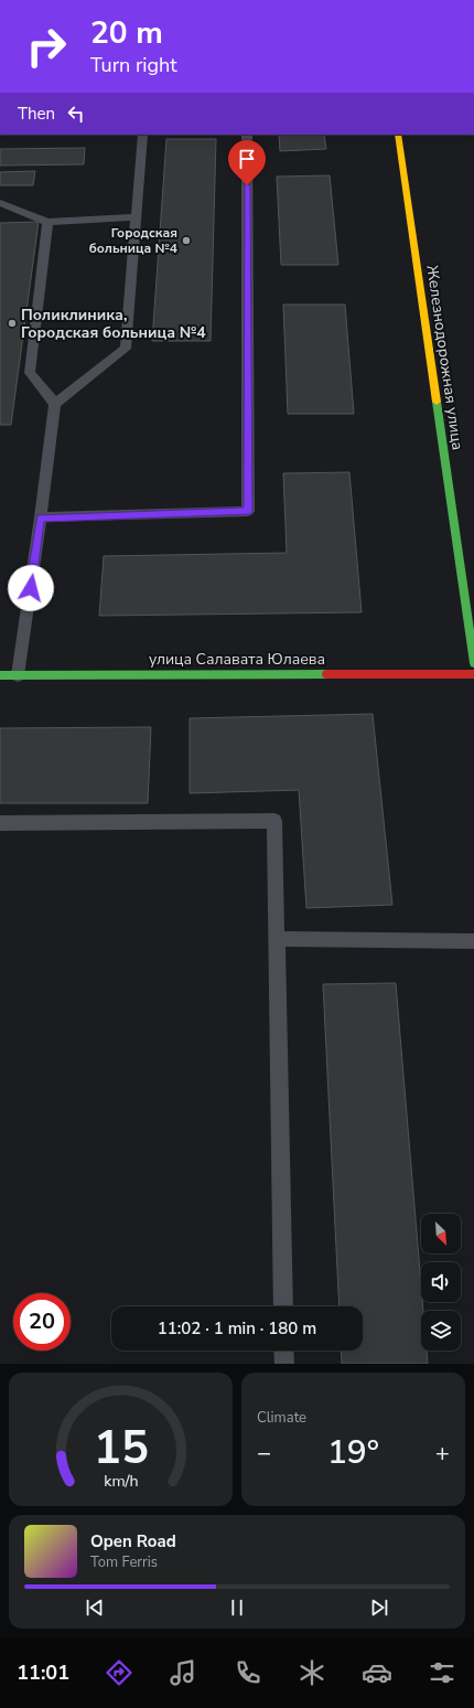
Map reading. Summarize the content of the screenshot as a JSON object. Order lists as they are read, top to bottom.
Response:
{
  "streets": {
    "main road": ["Железнодорожная улица", "улица Салавата Юлаева"]
  },
  "places": ["Городская больница №4", "Поликлиника, Городская больница №4"],
  "north": "bottom right",
  "page": {
    "turn": ["20 m", "Turn right"],
    "then": "Then",
    "limit": "20",
    "trip": "11:02 · 1 min · 180 m",
    "tile": "Climate",
    "heat": ["−", "19°", "+"],
    "song": ["Open Road", "Tom Ferris"],
    "tabs": "11:01",
    "gauge": ["15", "km/h"]
  }
}
